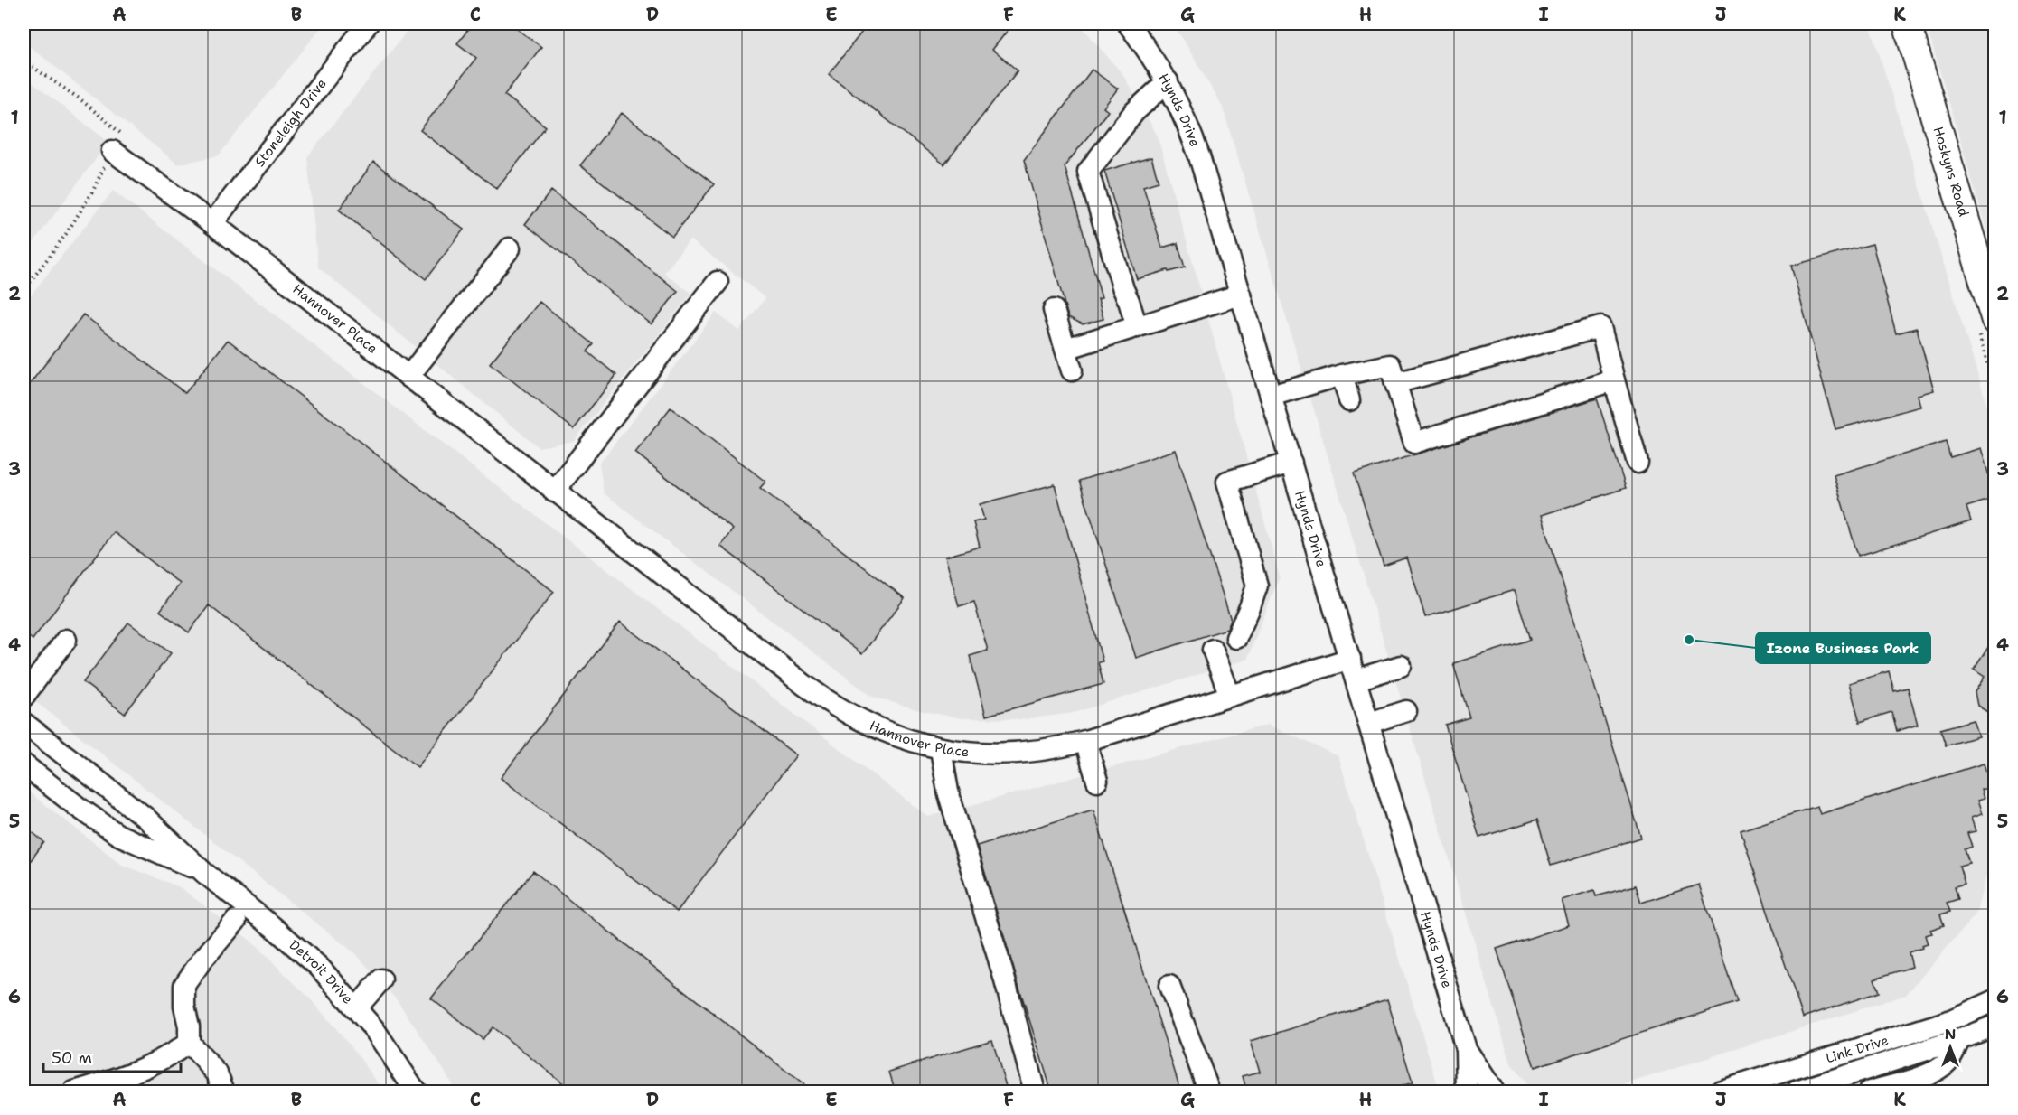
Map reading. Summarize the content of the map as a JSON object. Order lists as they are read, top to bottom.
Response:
{
  "streets": {
    "main road": ["Hoskyns Road"],
    "street": [
      "Hynds Drive",
      "Stoneleigh Drive",
      "Hannover Place",
      "Detroit Drive",
      "Link Drive"
    ]
  },
  "crossings": [
    ["Hynds Drive", "Hannover Place"],
    ["Stoneleigh Drive", "Hannover Place"]
  ],
  "places": ["Izone Business Park"],
  "scale_bar": "50 m",
  "north": "top",
  "grid": {
    "columns": [
      "A",
      "B",
      "C",
      "D",
      "E",
      "F",
      "G",
      "H",
      "I",
      "J",
      "K"
    ],
    "rows": [
      "1",
      "2",
      "3",
      "4",
      "5",
      "6"
    ]
  }
}
